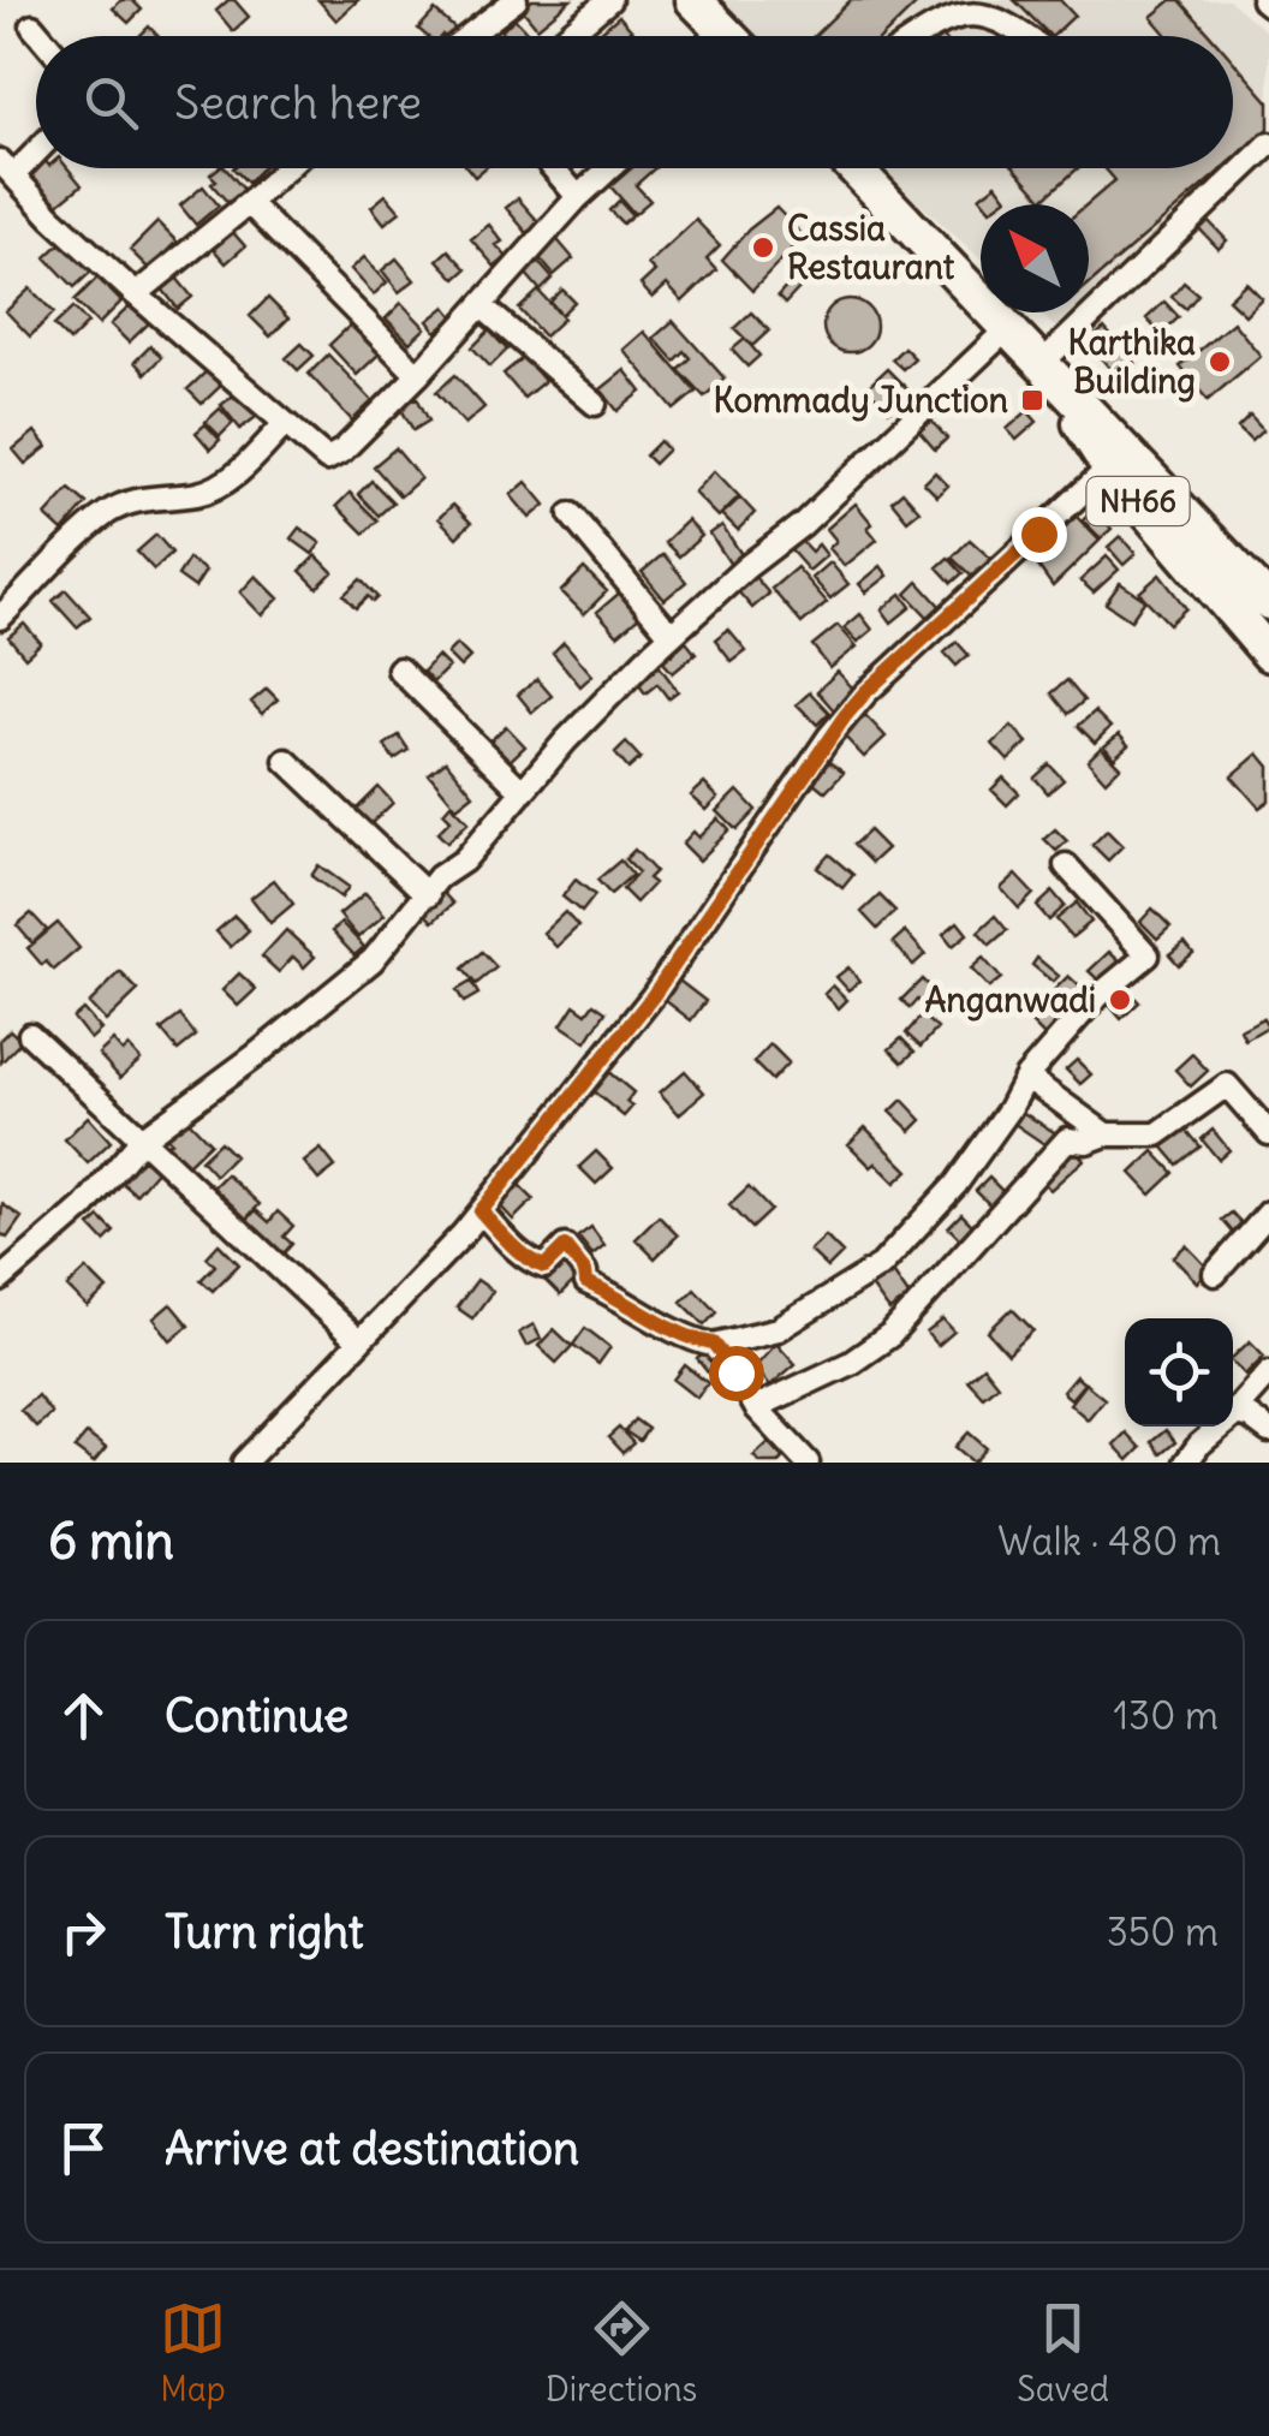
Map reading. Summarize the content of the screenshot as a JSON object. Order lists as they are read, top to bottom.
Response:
{
  "streets": {
    "highway": ["NH66"]
  },
  "places": {
    "other": ["Cassia Restaurant", "Karthika Building", "Anganwadi"],
    "transit": ["Kommady Junction"]
  },
  "north": "top left",
  "page": {
    "search": "Search here",
    "heading": ["6 min", "Walk · 480 m"],
    "list": [
      ["Continue", "130 m"],
      ["Turn right", "350 m"],
      "Arrive at destination"
    ],
    "nav": ["Map", "Directions", "Saved"]
  }
}
